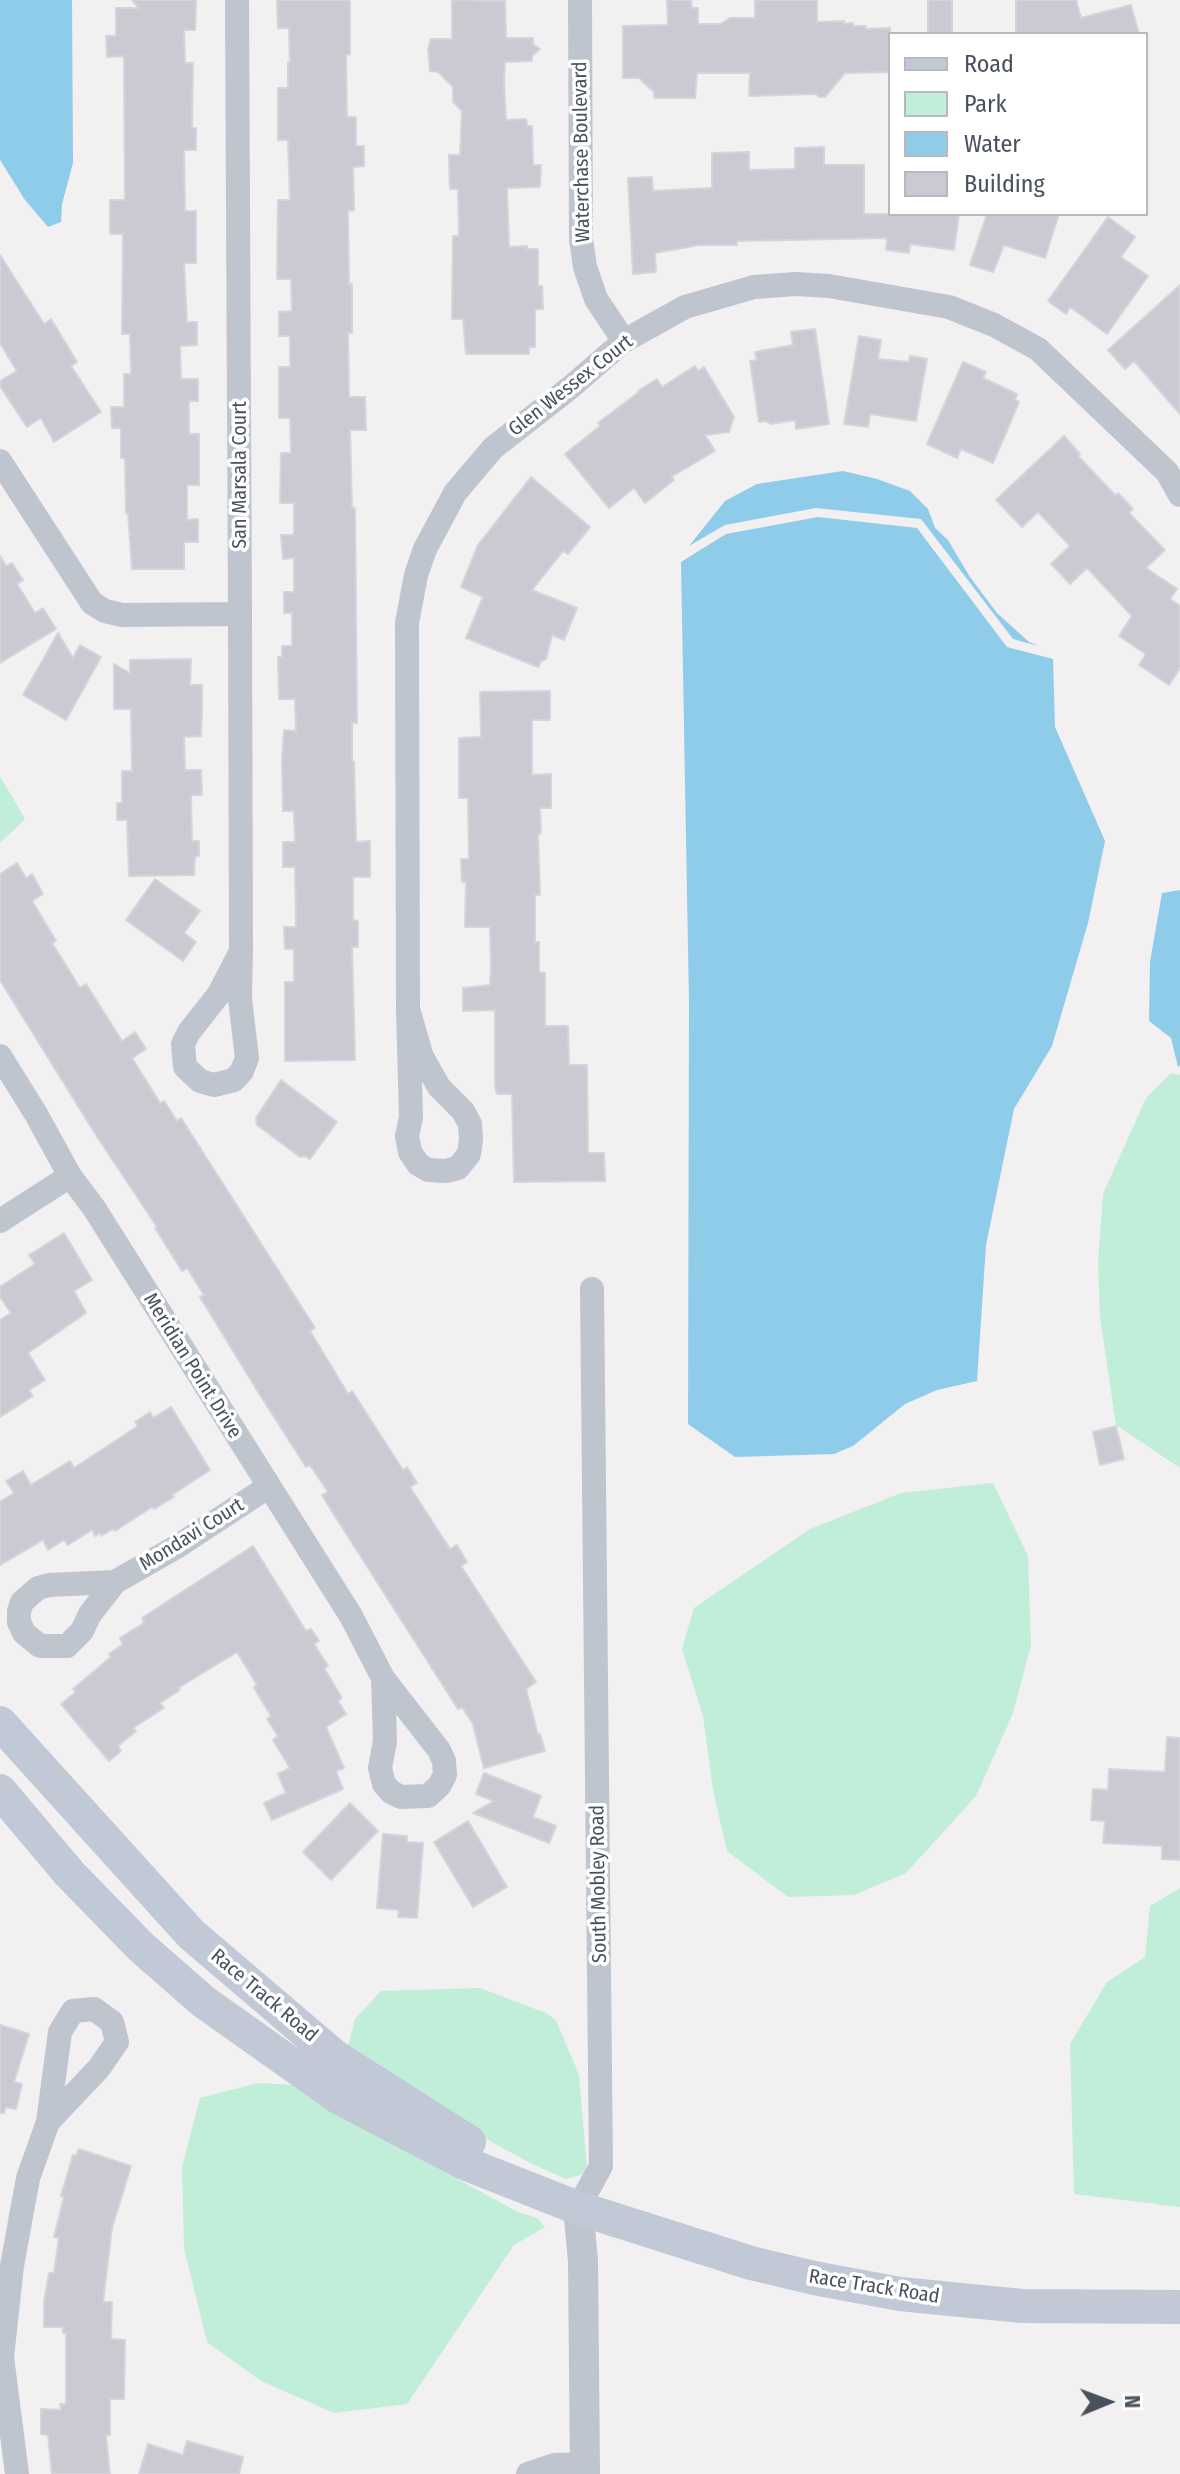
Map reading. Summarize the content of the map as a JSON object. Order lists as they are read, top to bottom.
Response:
{
  "streets": {
    "main road": ["Race Track Road"],
    "street": [
      "Waterchase Boulevard",
      "Glen Wessex Court",
      "San Marsala Court",
      "Meridian Point Drive",
      "Mondavi Court",
      "South Mobley Road"
    ]
  },
  "crossings": [
    ["Waterchase Boulevard", "Glen Wessex Court"],
    ["Meridian Point Drive", "Mondavi Court"],
    ["South Mobley Road", "Race Track Road"]
  ],
  "legend": [
    "Road",
    "Park",
    "Water",
    "Building"
  ],
  "north": "right"
}
